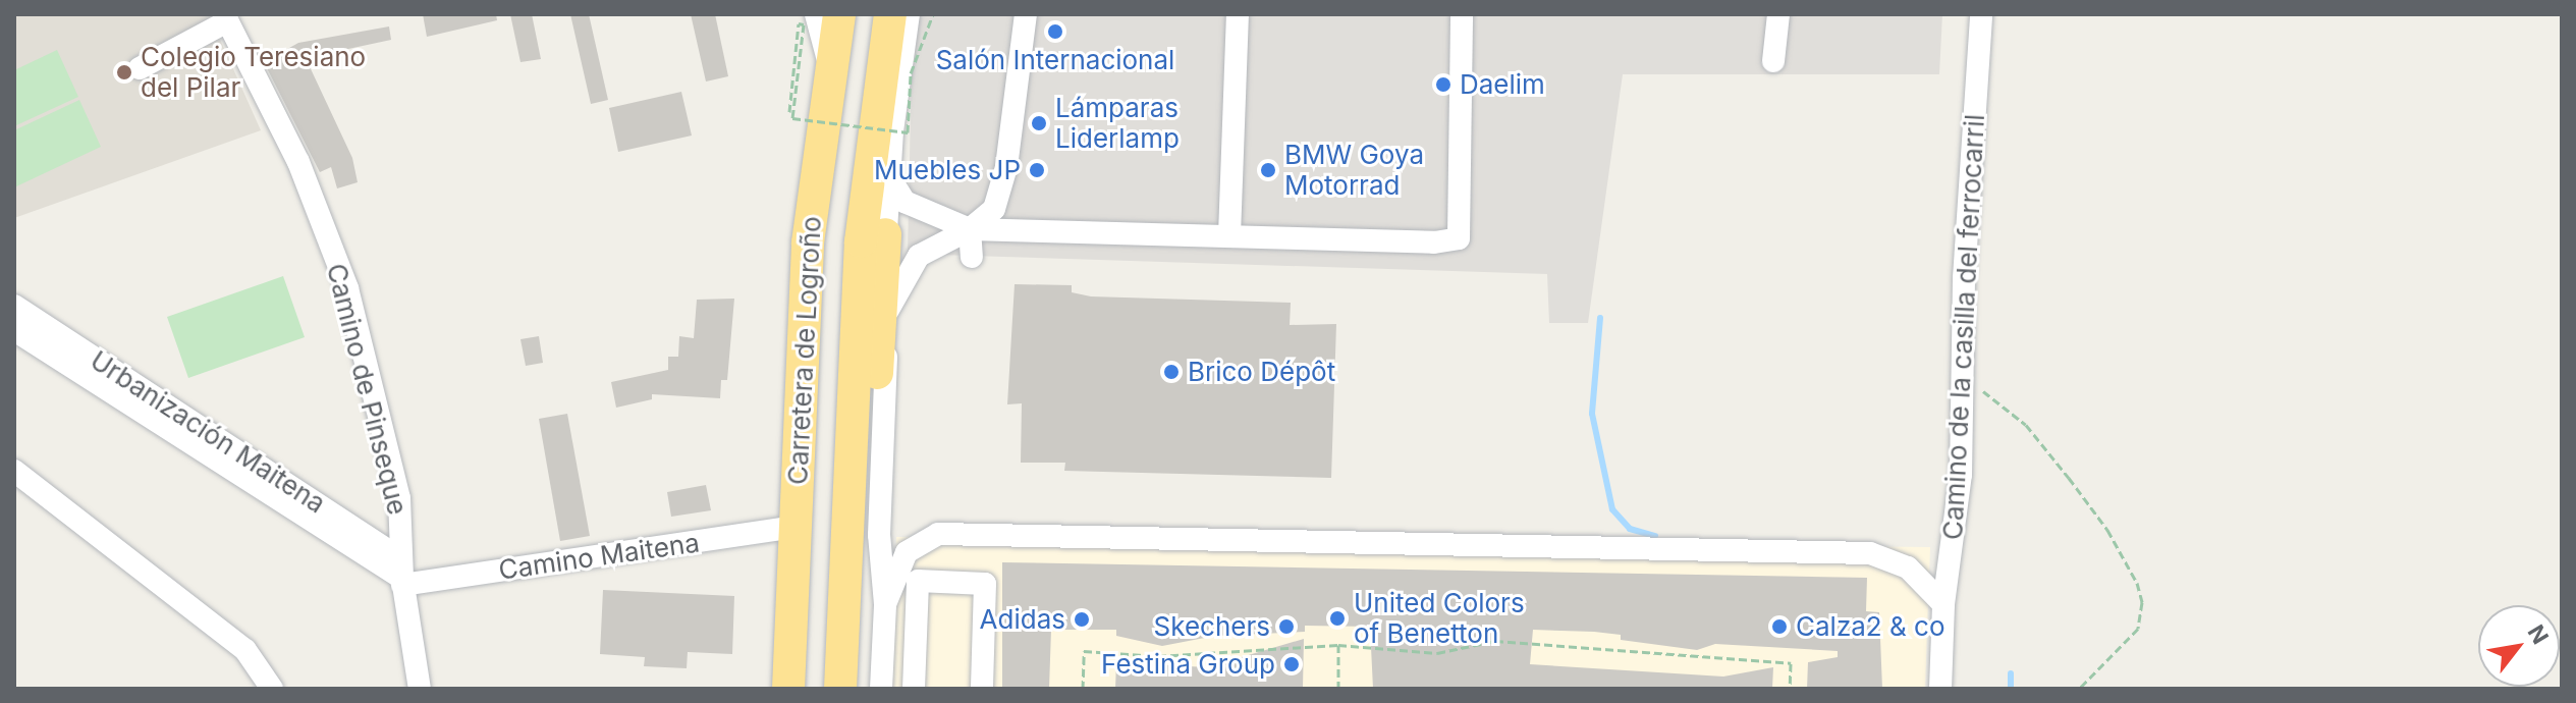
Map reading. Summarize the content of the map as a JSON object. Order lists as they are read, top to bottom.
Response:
{
  "streets": {
    "highway": ["Carretera de Logroño"],
    "street": [
      "Camino de la casilla del ferrocarril",
      "Camino de Pinseque",
      "Urbanización Maitena",
      "Camino Maitena"
    ]
  },
  "crossings": [
    ["Carretera de Logroño", "Camino Maitena"],
    ["Camino de Pinseque", "Urbanización Maitena"],
    ["Camino de Pinseque", "Camino Maitena"],
    ["Urbanización Maitena", "Camino Maitena"]
  ],
  "places": [
    "Salón Internacional",
    "Colegio Teresiano del Pilar",
    "Daelim",
    "Lámparas Liderlamp",
    "Muebles JP",
    "BMW Goya Motorrad",
    "Brico Dépôt",
    "United Colors of Benetton",
    "Adidas",
    "Skechers",
    "Calza2 & co",
    "Festina Group"
  ],
  "north": "top right"
}
